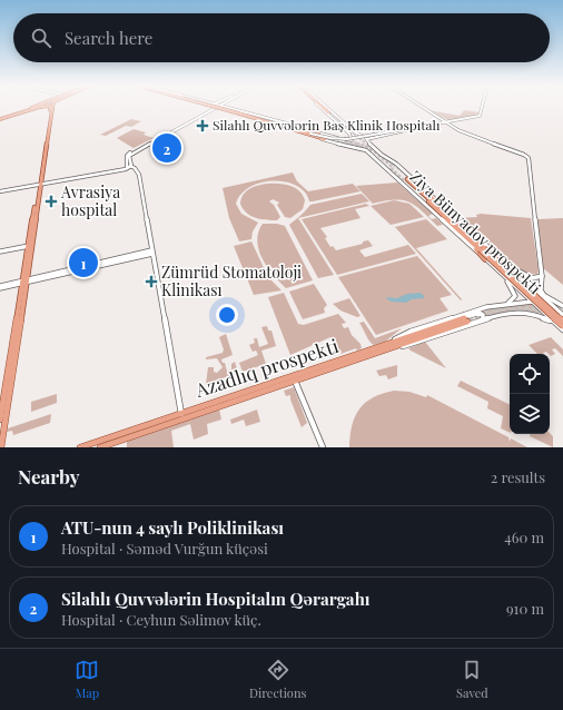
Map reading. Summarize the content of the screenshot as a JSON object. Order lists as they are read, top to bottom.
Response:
{
  "streets": {
    "main road": ["Ziya Bünyadov prospekti", "Azadlıq prospekti"]
  },
  "places": {
    "health": ["Silahlı Quvvələrin Baş Klinik Hospitalı", "Avrasiya hospital", "Zümrüd Stomatoloji Klinikası"]
  },
  "page": {
    "search": "Search here",
    "pins": ["2", "1"],
    "heading": ["Nearby", "2 results"],
    "list": [
      {
        "mark": "1",
        "name": "ATU-nun 4 saylı Poliklinikası",
        "note": "Hospital · Səməd Vurğun küçəsi",
        "value": "460 m"
      },
      {
        "mark": "2",
        "name": "Silahlı Quvvələrin Hospitalın Qərargahı",
        "note": "Hospital · Ceyhun Səlimov küç.",
        "value": "910 m"
      }
    ],
    "nav": ["Map", "Directions", "Saved"]
  }
}
